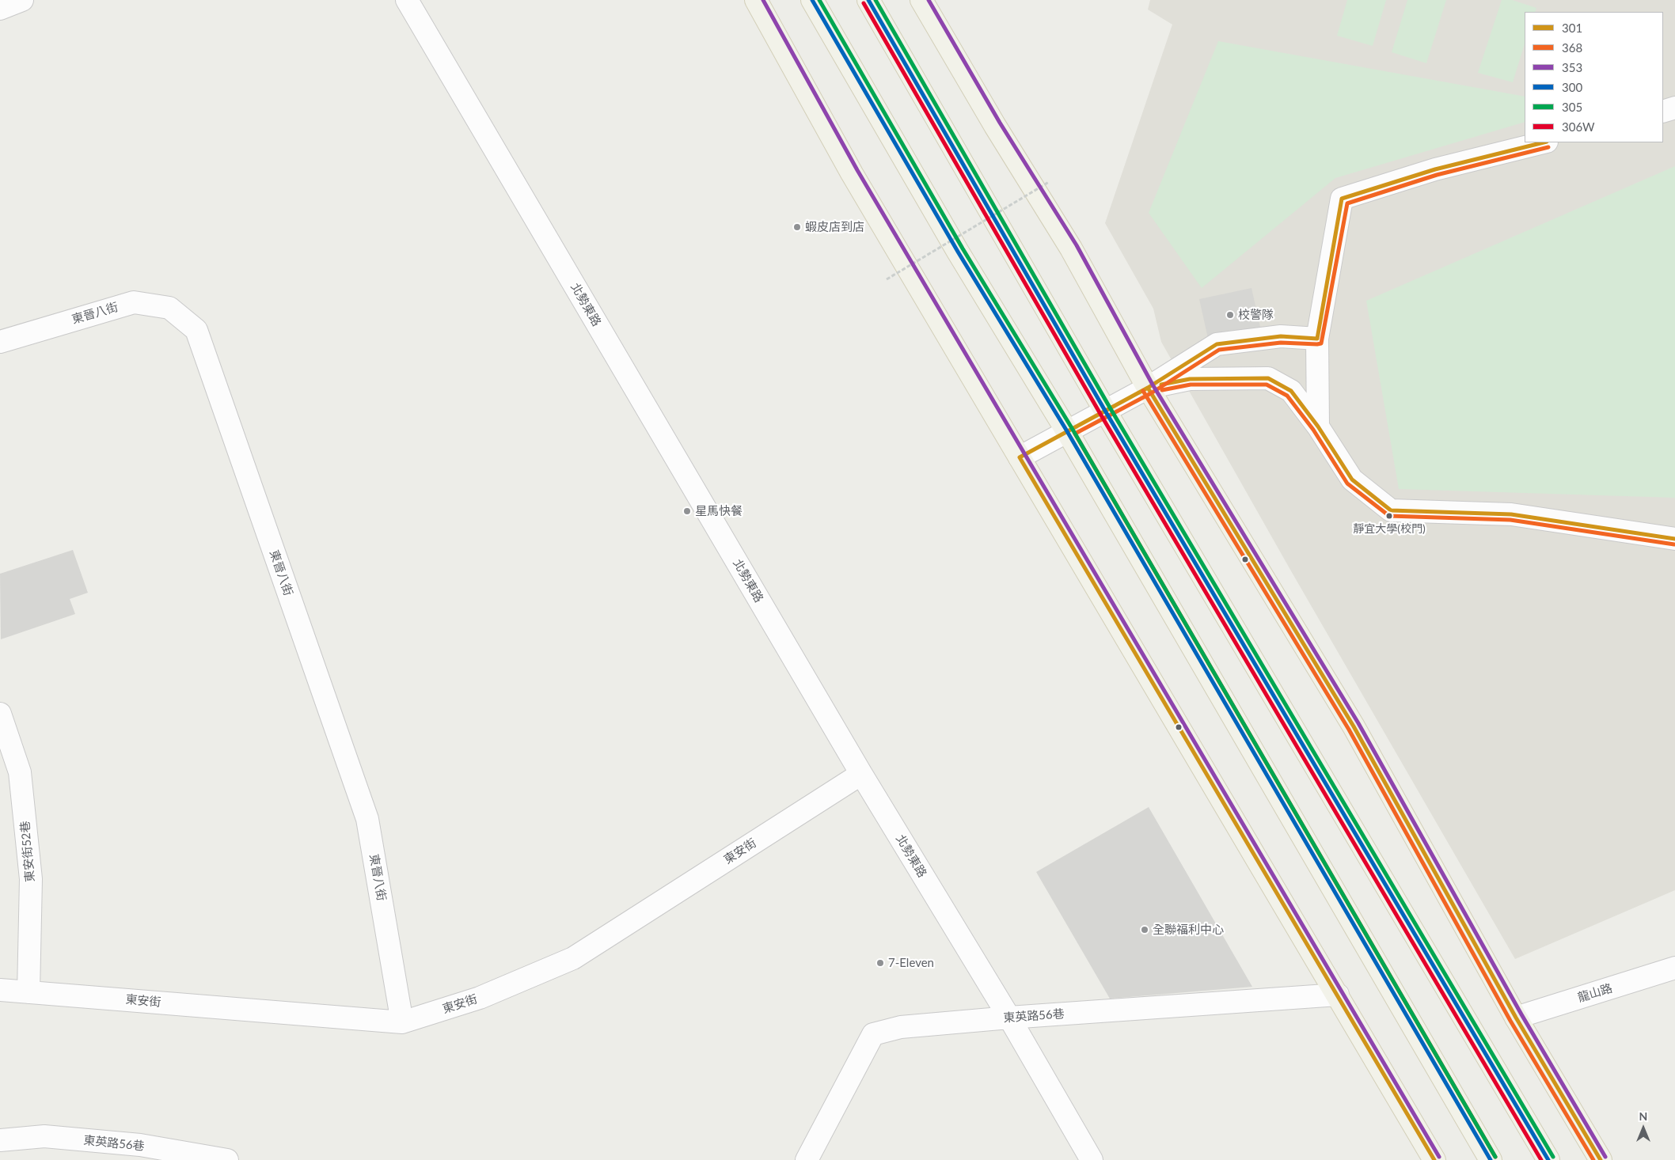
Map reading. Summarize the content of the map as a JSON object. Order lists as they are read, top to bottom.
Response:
{
  "streets": {
    "street": [
      "北勢東路",
      "東晉八街",
      "東安街52巷",
      "東安街",
      "龍山路",
      "東英路56巷"
    ]
  },
  "crossings": [
    ["北勢東路", "東安街"],
    ["北勢東路", "東英路56巷"],
    ["東晉八街", "東安街"],
    ["東安街52巷", "東安街"]
  ],
  "places": [
    "蝦皮店到店",
    "校警隊",
    "星馬快餐",
    "靜宜大學(校門)",
    "全聯福利中心",
    "7-Eleven"
  ],
  "lines": [
    "transit line 353",
    "transit line 300",
    "transit line 305",
    "transit line 306W",
    "transit line 301",
    "transit line 368"
  ],
  "legend": [
    "301",
    "368",
    "353",
    "300",
    "305",
    "306W"
  ],
  "north": "top"
}
